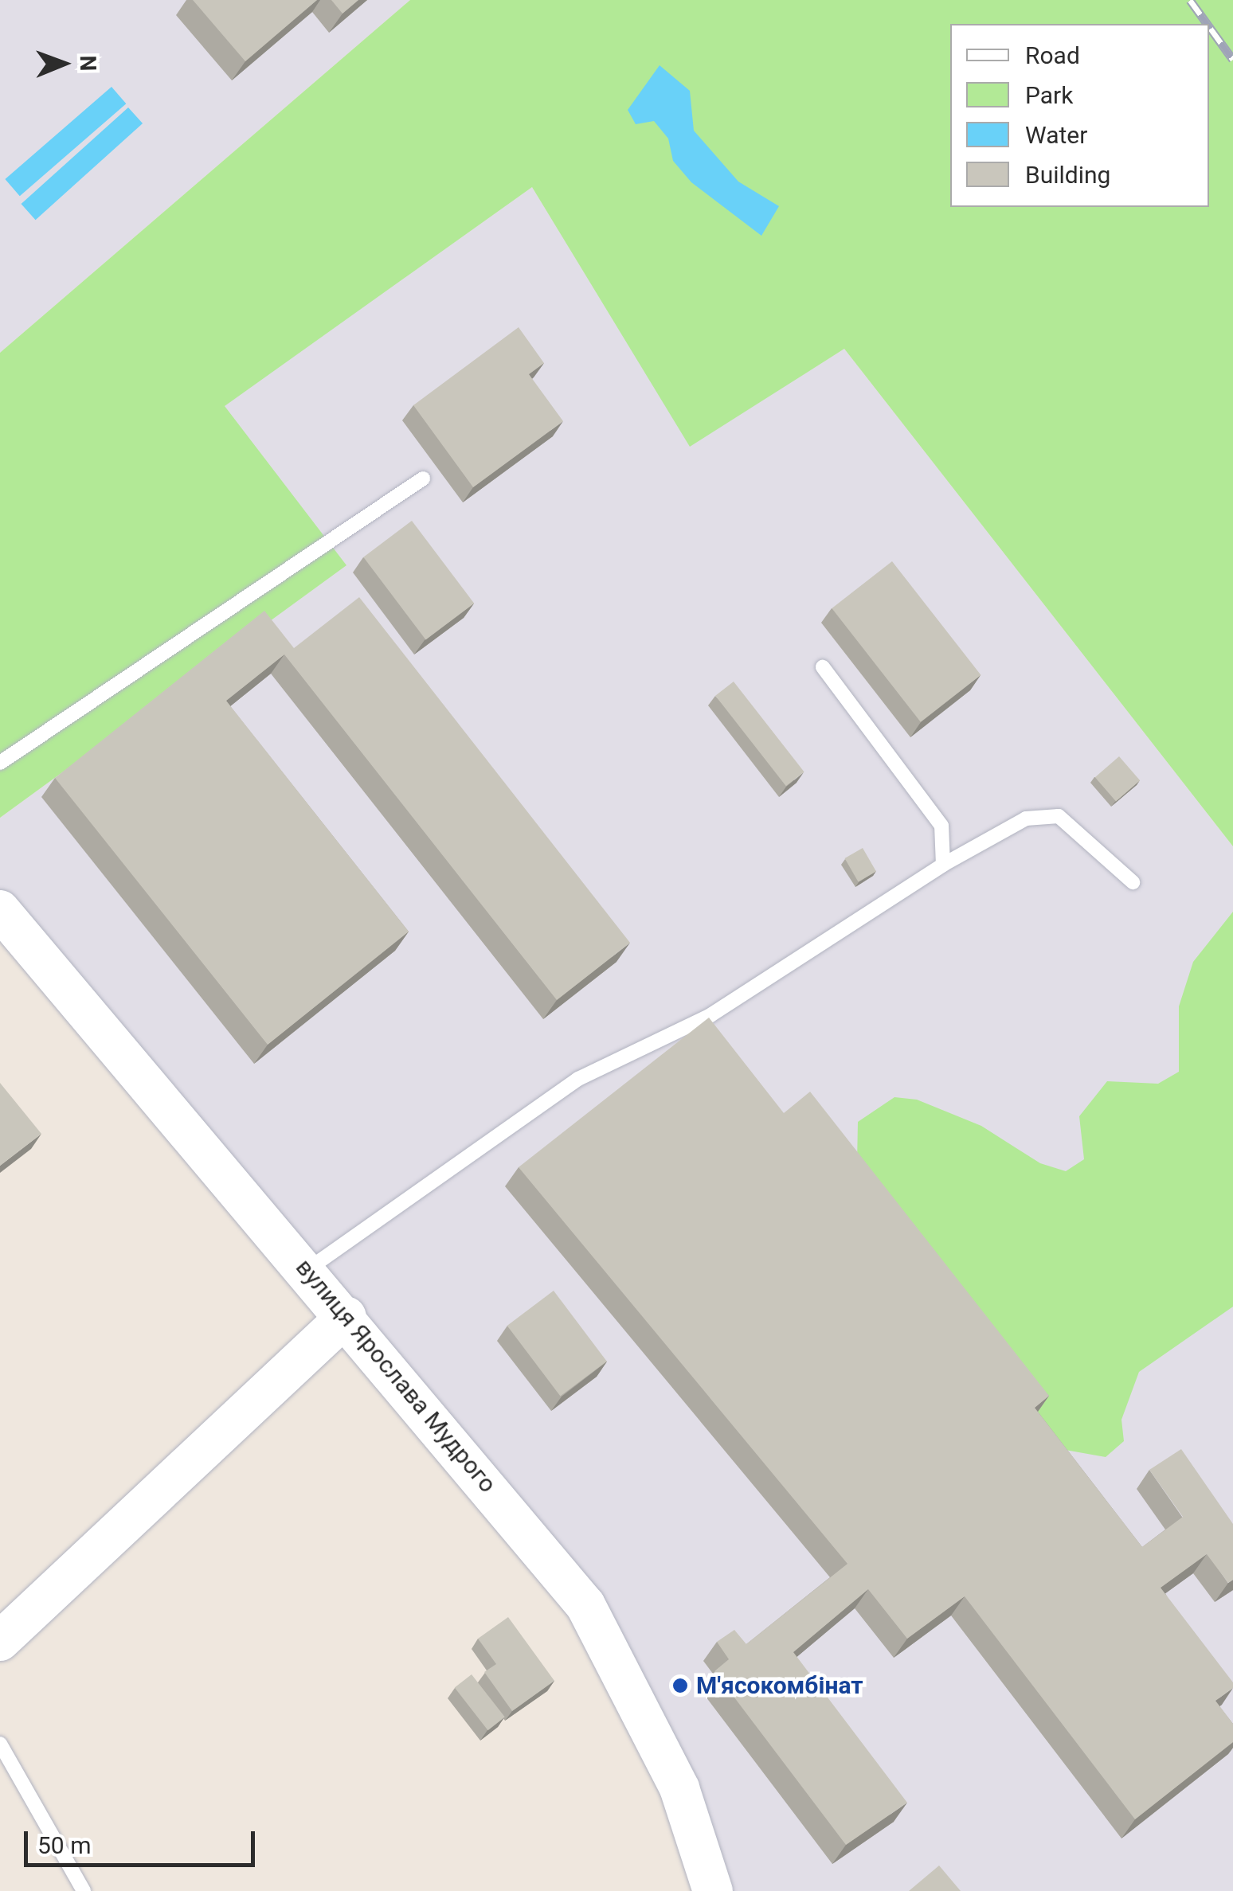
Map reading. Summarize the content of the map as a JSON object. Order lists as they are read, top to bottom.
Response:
{
  "streets": {
    "main road": ["вулиця Ярослава Мудрого"]
  },
  "places": ["М'ясокомбінат"],
  "legend": [
    "Road",
    "Park",
    "Water",
    "Building"
  ],
  "scale_bar": "50 m",
  "north": "right"
}
